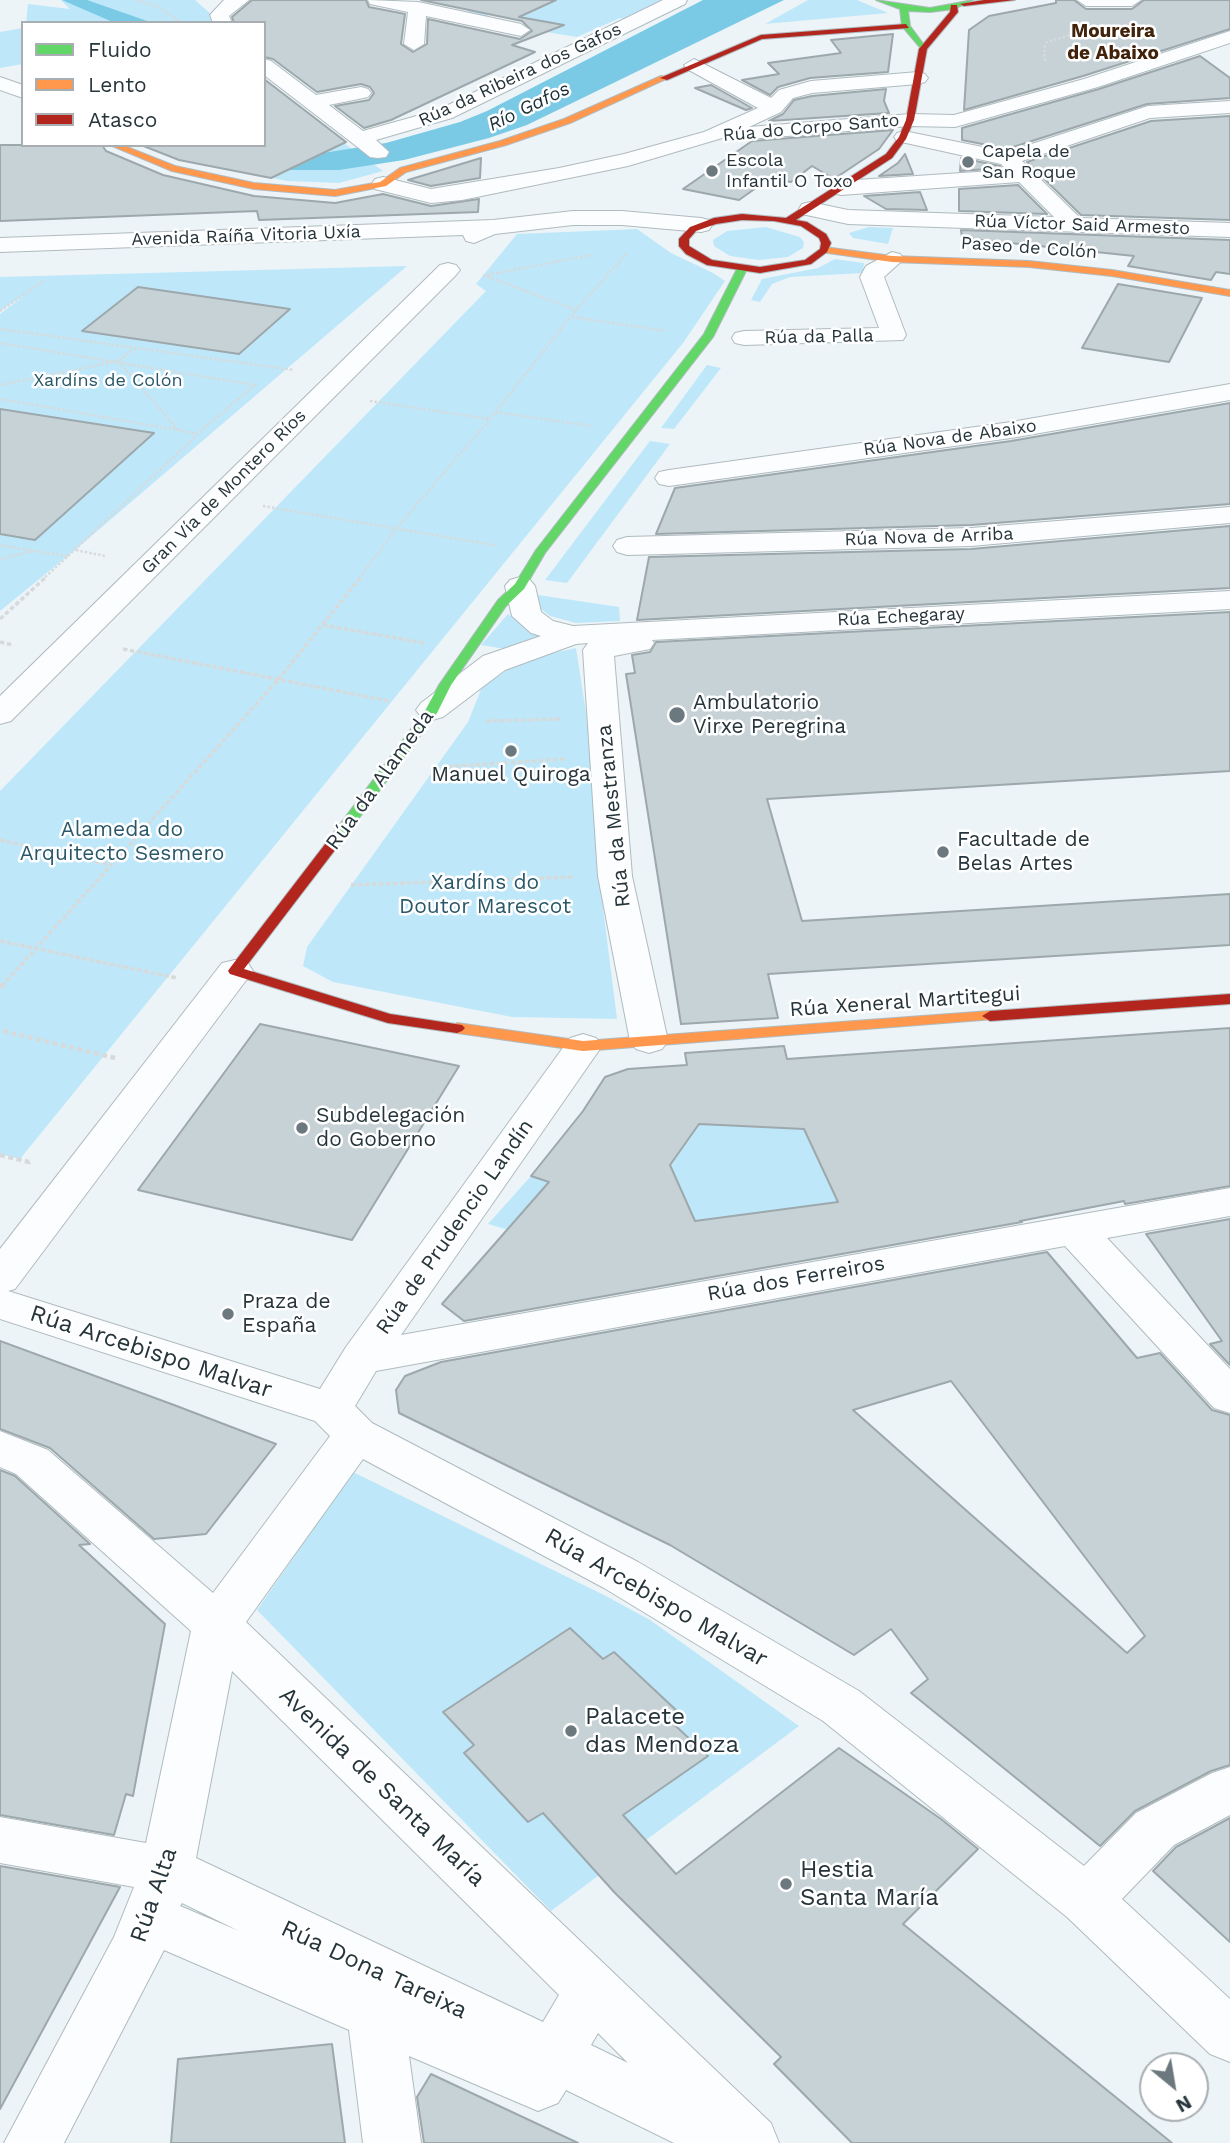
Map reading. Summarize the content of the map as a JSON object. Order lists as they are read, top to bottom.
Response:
{
  "streets": {
    "main road": ["Paseo de Colón", "Rúa da Alameda", "Rúa Xeneral Martitegui"],
    "street": [
      "Rúa da Ribeira dos Gafos",
      "Rúa do Corpo Santo",
      "Rúa Víctor Said Armesto",
      "Avenida Raíña Vitoria Uxía",
      "Rúa da Palla",
      "Rúa Nova de Abaixo",
      "Gran Vía de Montero Ríos",
      "Rúa Nova de Arriba",
      "Rúa Echegaray",
      "Rúa da Mestranza",
      "Rúa de Prudencio Landín",
      "Rúa dos Ferreiros",
      "Rúa Arcebispo Malvar",
      "Avenida de Santa María",
      "Rúa Alta",
      "Rúa Dona Tareixa"
    ]
  },
  "crossings": [
    ["Paseo de Colón", "Rúa da Palla"],
    ["Rúa Echegaray", "Rúa da Alameda"],
    ["Rúa Echegaray", "Rúa da Mestranza"],
    ["Rúa da Alameda", "Rúa Xeneral Martitegui"],
    ["Rúa da Mestranza", "Rúa Xeneral Martitegui"],
    ["Rúa Xeneral Martitegui", "Rúa de Prudencio Landín"],
    ["Rúa de Prudencio Landín", "Rúa dos Ferreiros"],
    ["Rúa de Prudencio Landín", "Rúa Arcebispo Malvar"],
    ["Rúa de Prudencio Landín", "Avenida de Santa María"],
    ["Rúa de Prudencio Landín", "Rúa Alta"],
    ["Avenida de Santa María", "Rúa Alta"],
    ["Rúa Alta", "Rúa Dona Tareixa"]
  ],
  "districts": ["Moureira de Abaixo"],
  "water": ["Río Gafos"],
  "parks": ["Xardíns de Colón", "Alameda do Arquitecto Sesmero", "Xardíns do Doutor Marescot"],
  "places": [
    "Capela de San Roque",
    "Escola Infantil O Toxo",
    "Ambulatorio Virxe Peregrina",
    "Manuel Quiroga",
    "Facultade de Belas Artes",
    "Subdelegación do Goberno",
    "Praza de España",
    "Palacete das Mendoza",
    "Hestia Santa María"
  ],
  "legend": ["Fluido", "Lento", "Atasco"],
  "north": "bottom right"
}
